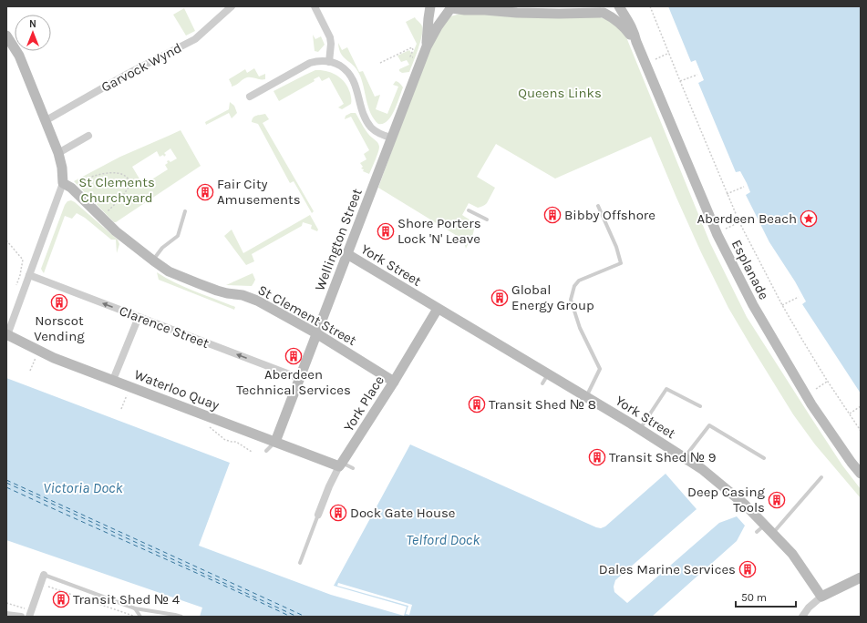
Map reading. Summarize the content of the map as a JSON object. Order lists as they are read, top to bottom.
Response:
{
  "streets": {
    "street": [
      "Garvock Wynd",
      "Wellington Street",
      "York Street",
      "Esplanade",
      "St Clement Street",
      "Clarence Street",
      "Waterloo Quay",
      "York Place"
    ]
  },
  "crossings": [
    ["Wellington Street", "York Street"],
    ["Wellington Street", "St Clement Street"],
    ["Wellington Street", "Clarence Street"],
    ["Wellington Street", "Waterloo Quay"],
    ["York Street", "York Place"],
    ["St Clement Street", "York Place"],
    ["Waterloo Quay", "York Place"]
  ],
  "one_way": ["Clarence Street"],
  "water": ["Victoria Dock", "Telford Dock"],
  "parks": ["Queens Links", "St Clements Churchyard"],
  "places": {
    "building": [
      "Fair City Amusements",
      "Bibby Offshore",
      "Shore Porters Lock 'N' Leave",
      "Global Energy Group",
      "Norscot Vending",
      "Aberdeen Technical Services",
      "Transit Shed № 8",
      "Transit Shed № 9",
      "Deep Casing Tools",
      "Dock Gate House",
      "Dales Marine Services",
      "Transit Shed № 4"
    ],
    "place": ["Aberdeen Beach"]
  },
  "scale_bar": "50 m",
  "north": "top"
}
